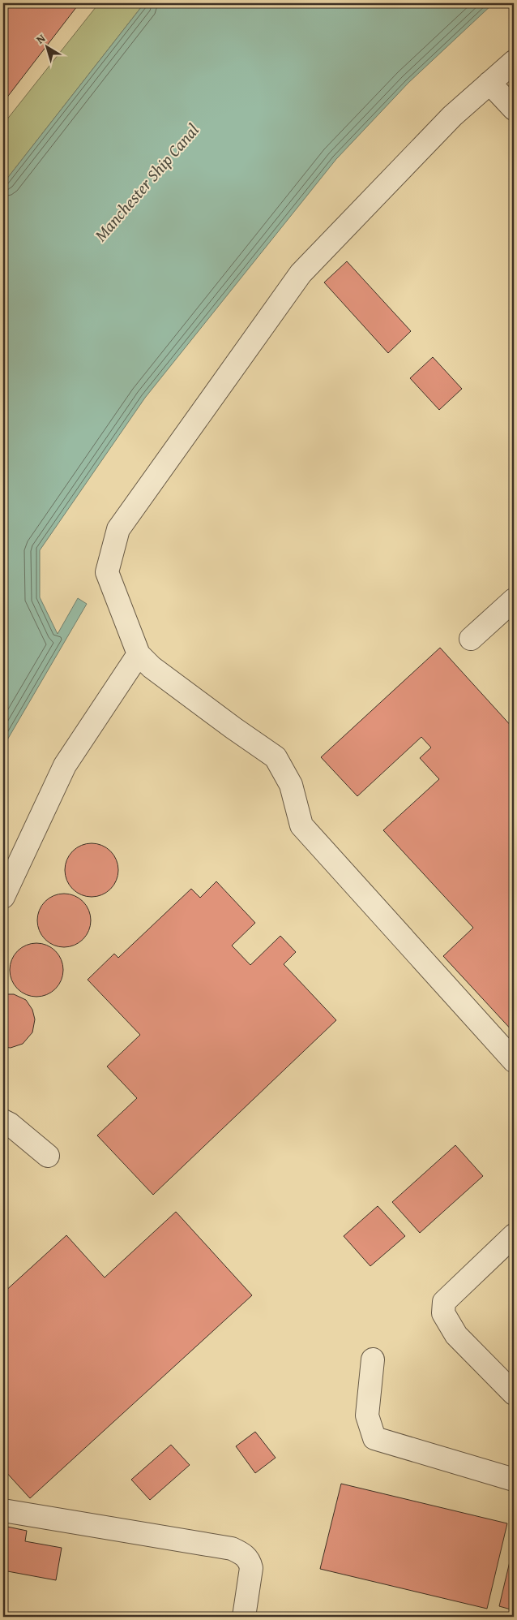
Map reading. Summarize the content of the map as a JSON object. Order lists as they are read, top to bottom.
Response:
{
  "water": ["Manchester Ship Canal"],
  "north": "top left"
}
